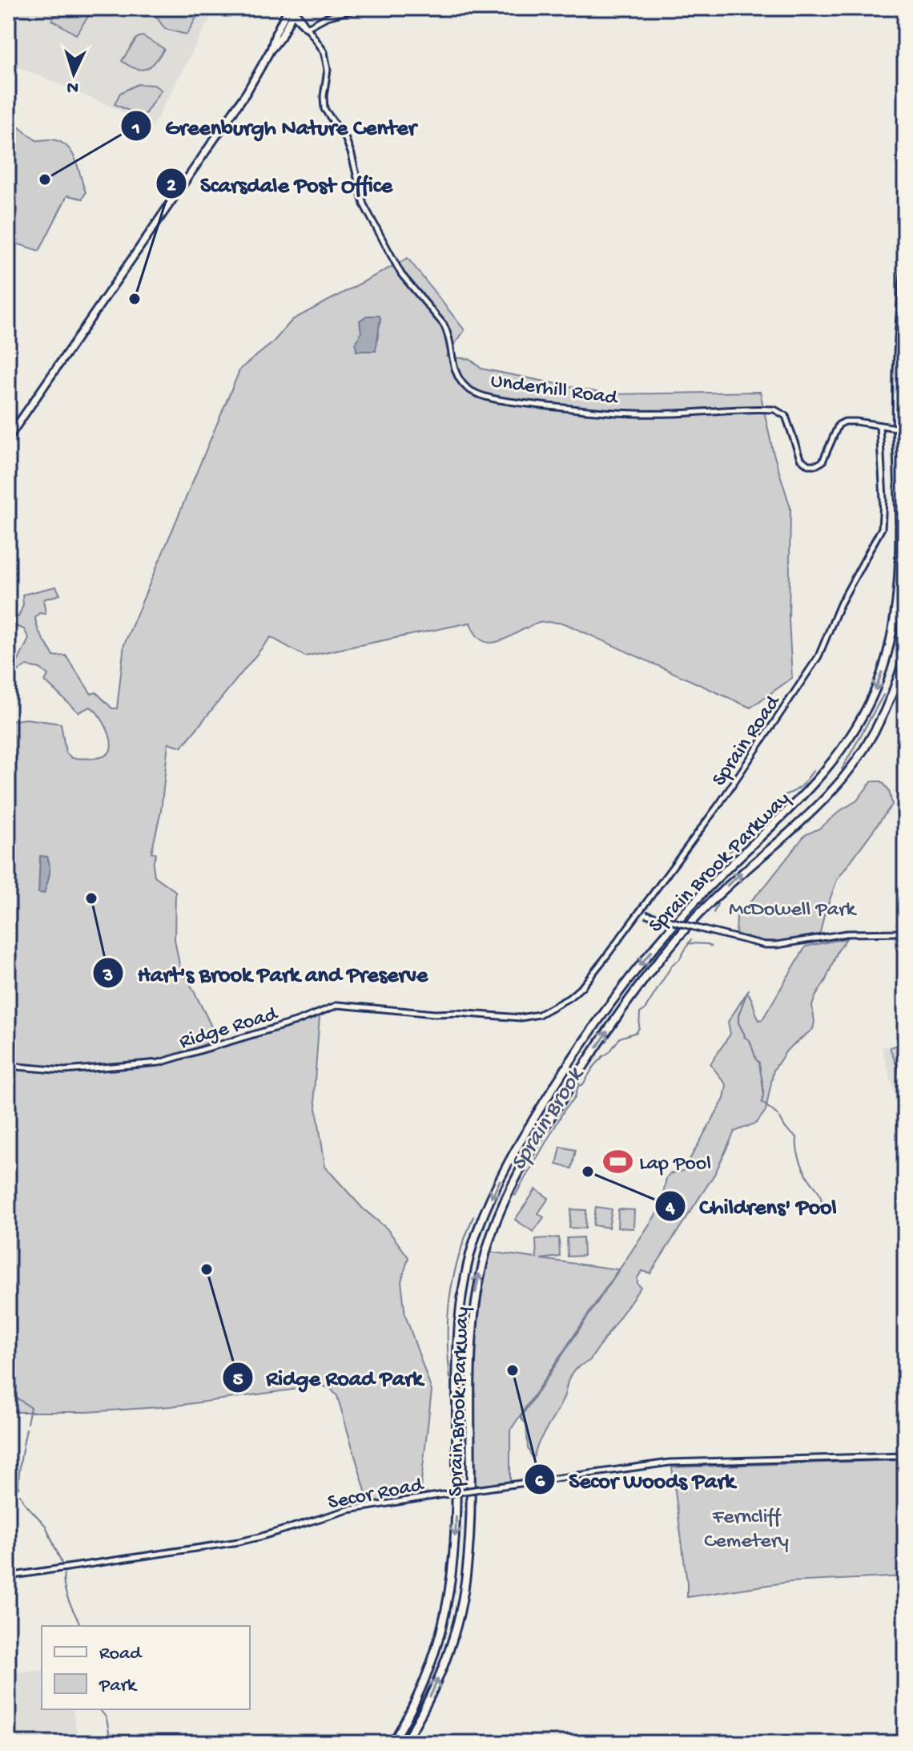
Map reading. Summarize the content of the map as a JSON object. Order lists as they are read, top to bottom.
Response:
{
  "streets": {
    "highway": ["Sprain Brook Parkway"],
    "street": [
      "Underhill Road",
      "Sprain Road",
      "Ridge Road",
      "Secor Road"
    ]
  },
  "crossings": [
    ["Underhill Road", "Sprain Road"],
    ["Sprain Road", "Ridge Road"]
  ],
  "water": ["Sprain Brook"],
  "parks": ["McDowell Park", "Ferncliff Cemetery"],
  "places": {
    "other": [
      "Greenburgh Nature Center",
      "Scarsdale Post Office",
      "Hart's Brook Park and Preserve",
      "Childrens' Pool",
      "Ridge Road Park",
      "Secor Woods Park"
    ],
    "sports": ["Lap Pool"]
  },
  "legend": ["Road", "Park"],
  "north": "bottom"
}
